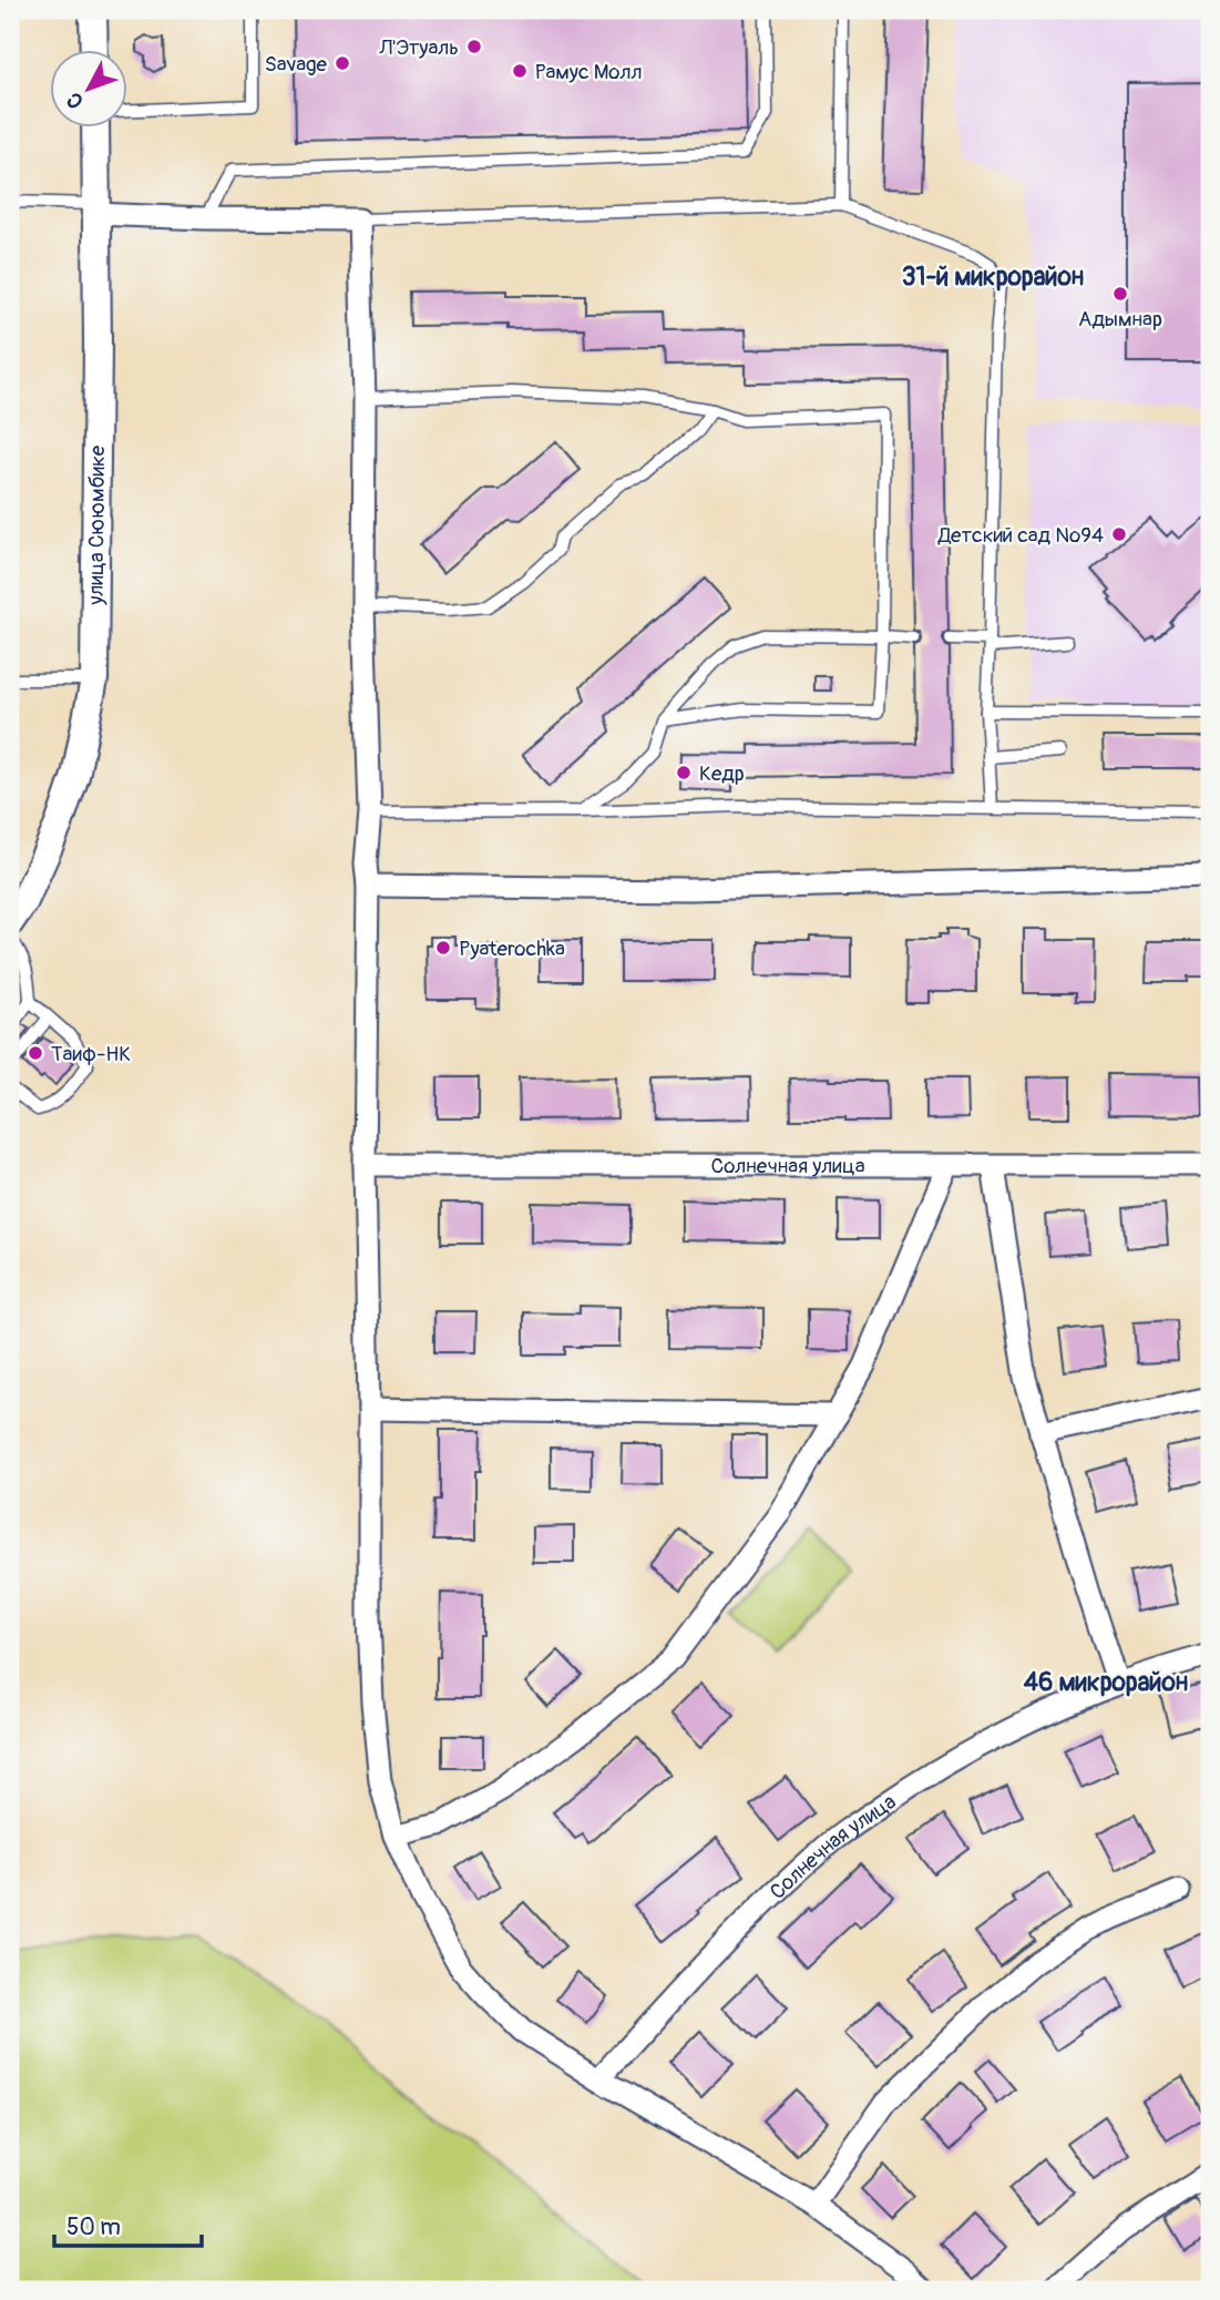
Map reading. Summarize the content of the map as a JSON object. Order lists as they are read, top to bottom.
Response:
{
  "streets": {
    "street": ["улица Сююмбике", "Солнечная улица"]
  },
  "districts": ["31-й микрорайон", "46 микрорайон"],
  "places": [
    "Л'Этуаль",
    "Savage",
    "Рамус Молл",
    "Адымнар",
    "Детский сад №94",
    "Кедр",
    "Pyaterochka",
    "Таиф-НК"
  ],
  "scale_bar": "50 m",
  "north": "bottom left"
}
